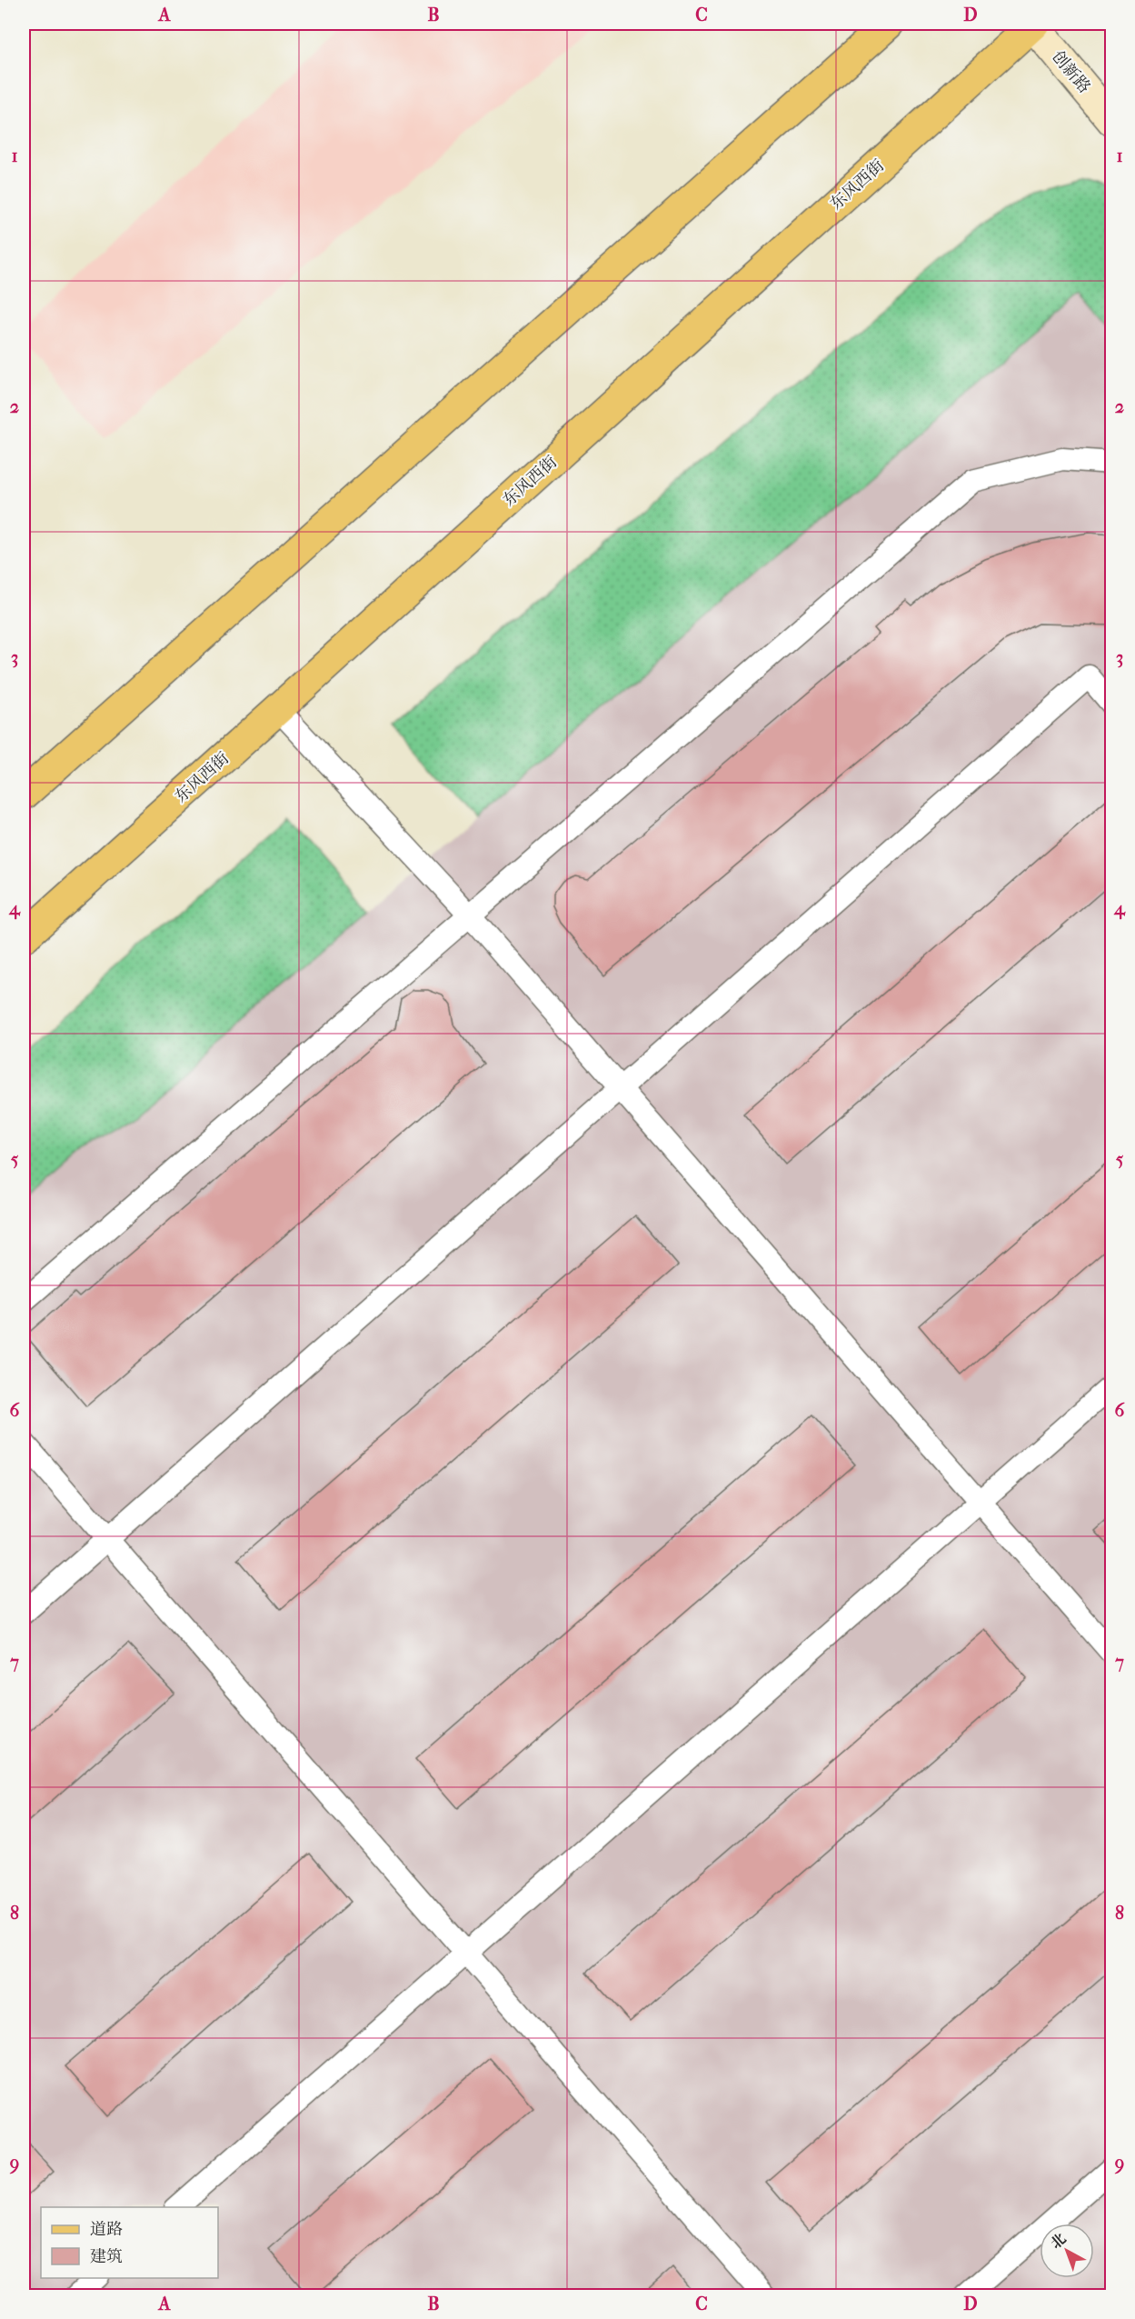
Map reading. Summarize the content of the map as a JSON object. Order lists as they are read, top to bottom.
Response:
{
  "streets": {
    "main road": ["创新路", "东风西街"]
  },
  "crossings": [
    ["创新路", "东风西街"]
  ],
  "legend": ["道路", "建筑"],
  "north": "top left",
  "grid": {
    "columns": [
      "A",
      "B",
      "C",
      "D"
    ],
    "rows": [
      "1",
      "2",
      "3",
      "4",
      "5",
      "6",
      "7",
      "8",
      "9"
    ]
  }
}
